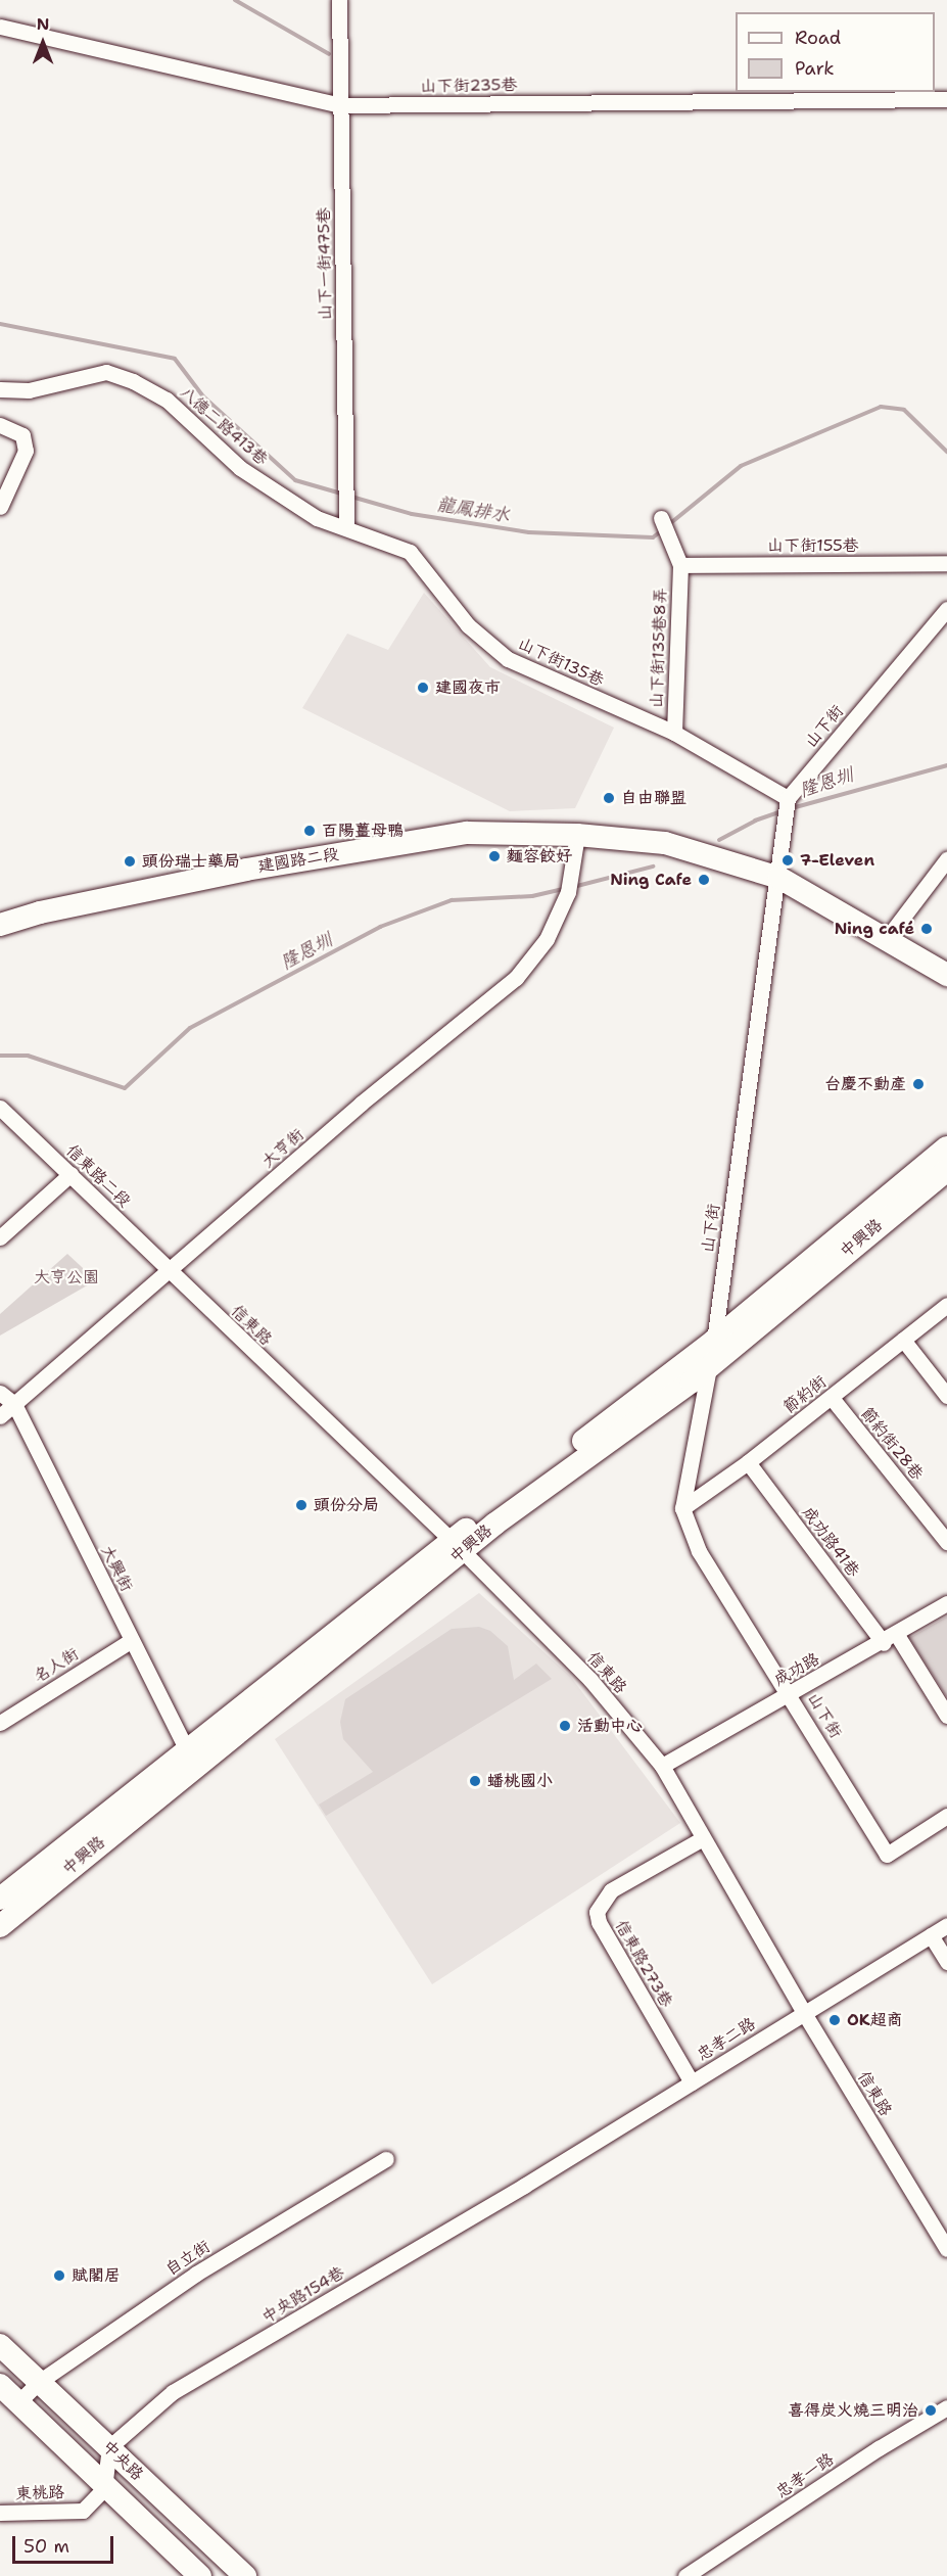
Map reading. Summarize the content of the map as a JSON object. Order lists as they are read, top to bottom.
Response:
{
  "streets": {
    "street": [
      "山下街235巷",
      "山下一街475巷",
      "八德二路413巷",
      "山下街155巷",
      "山下街135巷8弄",
      "山下街135巷",
      "山下街",
      "建國路二段",
      "大亨街",
      "信東路二段",
      "中興路",
      "信東路",
      "節約街",
      "節約街28巷",
      "成功路41巷",
      "大興街",
      "名人街",
      "成功路",
      "信東路273巷",
      "忠孝二路",
      "自立街",
      "中央路154巷",
      "中央路",
      "忠孝一路",
      "東桃路"
    ]
  },
  "crossings": [
    ["山下街235巷", "山下一街475巷"],
    ["山下一街475巷", "八德二路413巷"],
    ["山下一街475巷", "山下街135巷"],
    ["八德二路413巷", "山下街135巷"],
    ["山下街155巷", "山下街135巷8弄"],
    ["山下街135巷8弄", "山下街135巷"],
    ["山下街135巷", "山下街"],
    ["山下街", "建國路二段"],
    ["山下街", "中興路"],
    ["山下街", "節約街"],
    ["山下街", "成功路"],
    ["建國路二段", "大亨街"],
    ["大亨街", "信東路二段"],
    ["大亨街", "信東路"],
    ["大亨街", "大興街"],
    ["信東路二段", "信東路"],
    ["中興路", "信東路"],
    ["中興路", "大興街"],
    ["信東路", "成功路"],
    ["信東路", "信東路273巷"],
    ["信東路", "忠孝二路"],
    ["節約街", "節約街28巷"],
    ["節約街", "成功路41巷"],
    ["成功路41巷", "成功路"],
    ["大興街", "名人街"],
    ["信東路273巷", "忠孝二路"],
    ["忠孝二路", "中央路154巷"],
    ["自立街", "中央路"],
    ["中央路154巷", "中央路"],
    ["中央路", "東桃路"]
  ],
  "water": ["龍鳳排水", "隆恩圳"],
  "parks": ["大亨公園"],
  "places": [
    "建國夜市",
    "自由聯盟",
    "百陽薑母鴨",
    "麵容餃好",
    "7-Eleven",
    "頭份瑞士藥局",
    "Ning Cafe",
    "Ning café",
    "台慶不動產",
    "頭份分局",
    "活動中心",
    "蟠桃國小",
    "OK超商",
    "賦閣居",
    "喜得炭火燒三明治"
  ],
  "legend": ["Road", "Park"],
  "scale_bar": "50 m",
  "north": "top"
}
